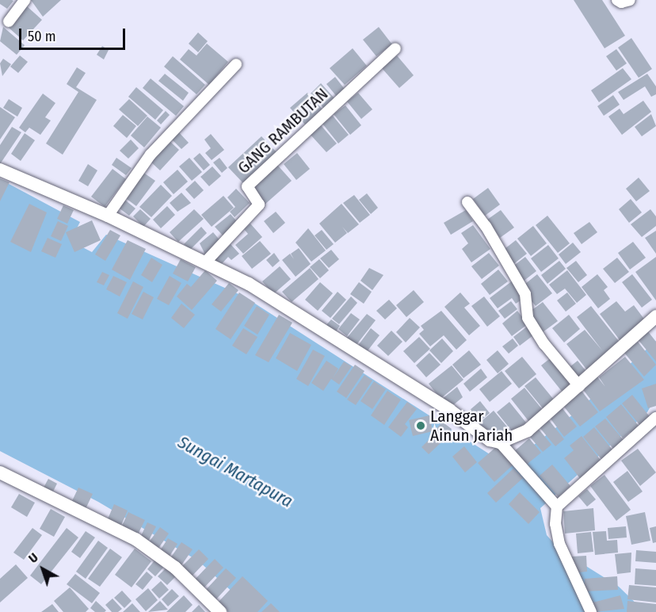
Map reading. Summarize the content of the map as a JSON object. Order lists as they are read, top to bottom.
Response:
{
  "streets": {
    "street": ["GANG RAMBUTAN"]
  },
  "water": ["Sungai Martapura"],
  "places": ["Langgar Ainun Jariah"],
  "scale_bar": "50 m",
  "north": "top left"
}
